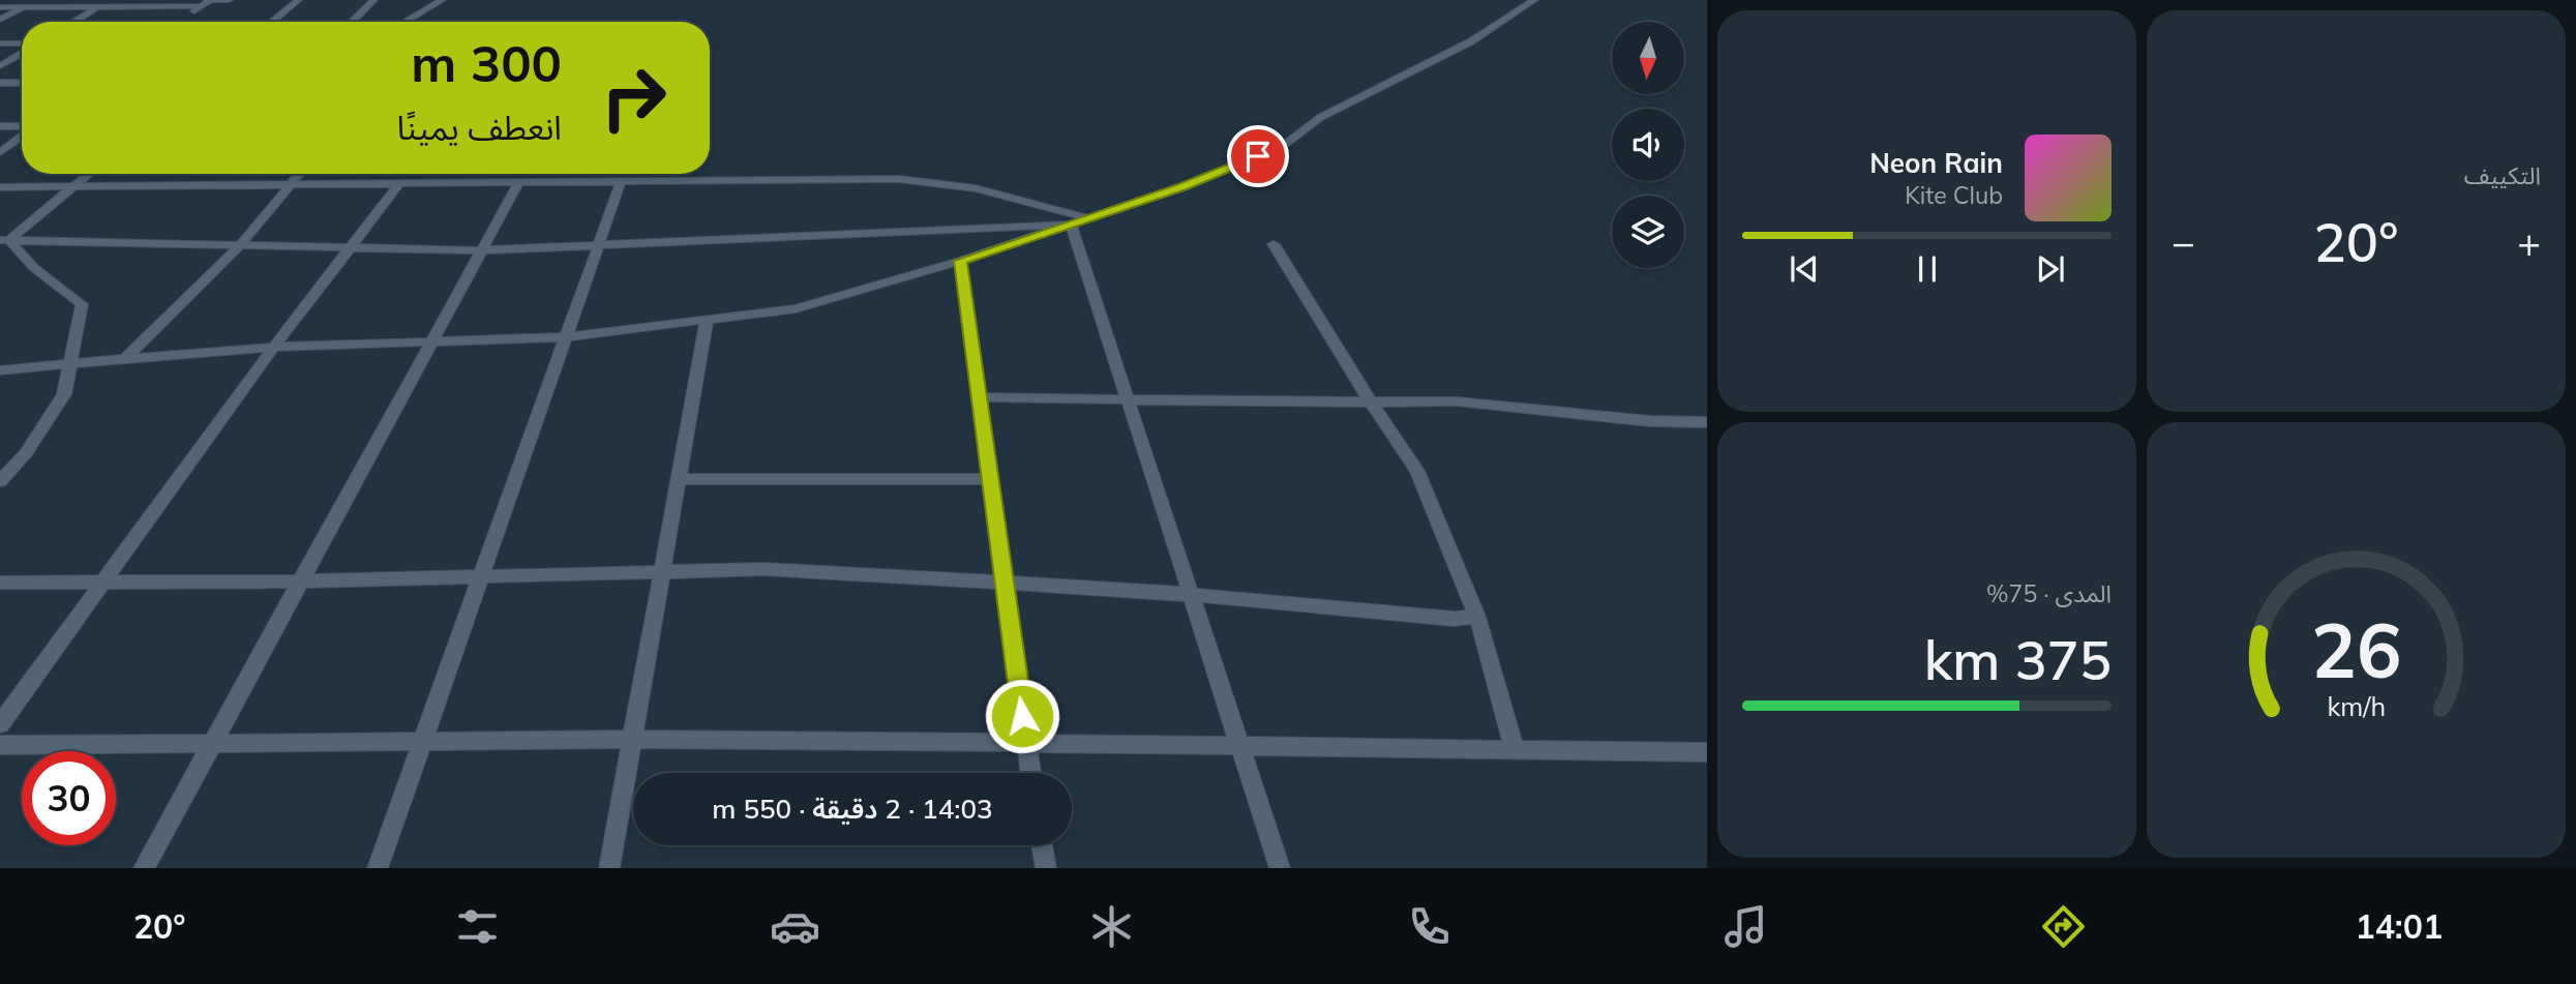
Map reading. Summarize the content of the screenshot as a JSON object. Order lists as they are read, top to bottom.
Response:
{
  "north": "bottom",
  "page": {
    "tile": [
      "التكييف",
      ["المدى · 75%", "375 km"]
    ],
    "turn": ["300 m", "انعطف يمينًا"],
    "song": ["Neon Rain", "Kite Club"],
    "heat": ["−", "20°", "+"],
    "limit": "30",
    "trip": "14:03 · 2 دقيقة · 550 m",
    "tabs": ["14:01", "20°"],
    "gauge": ["26", "km/h"]
  }
}
